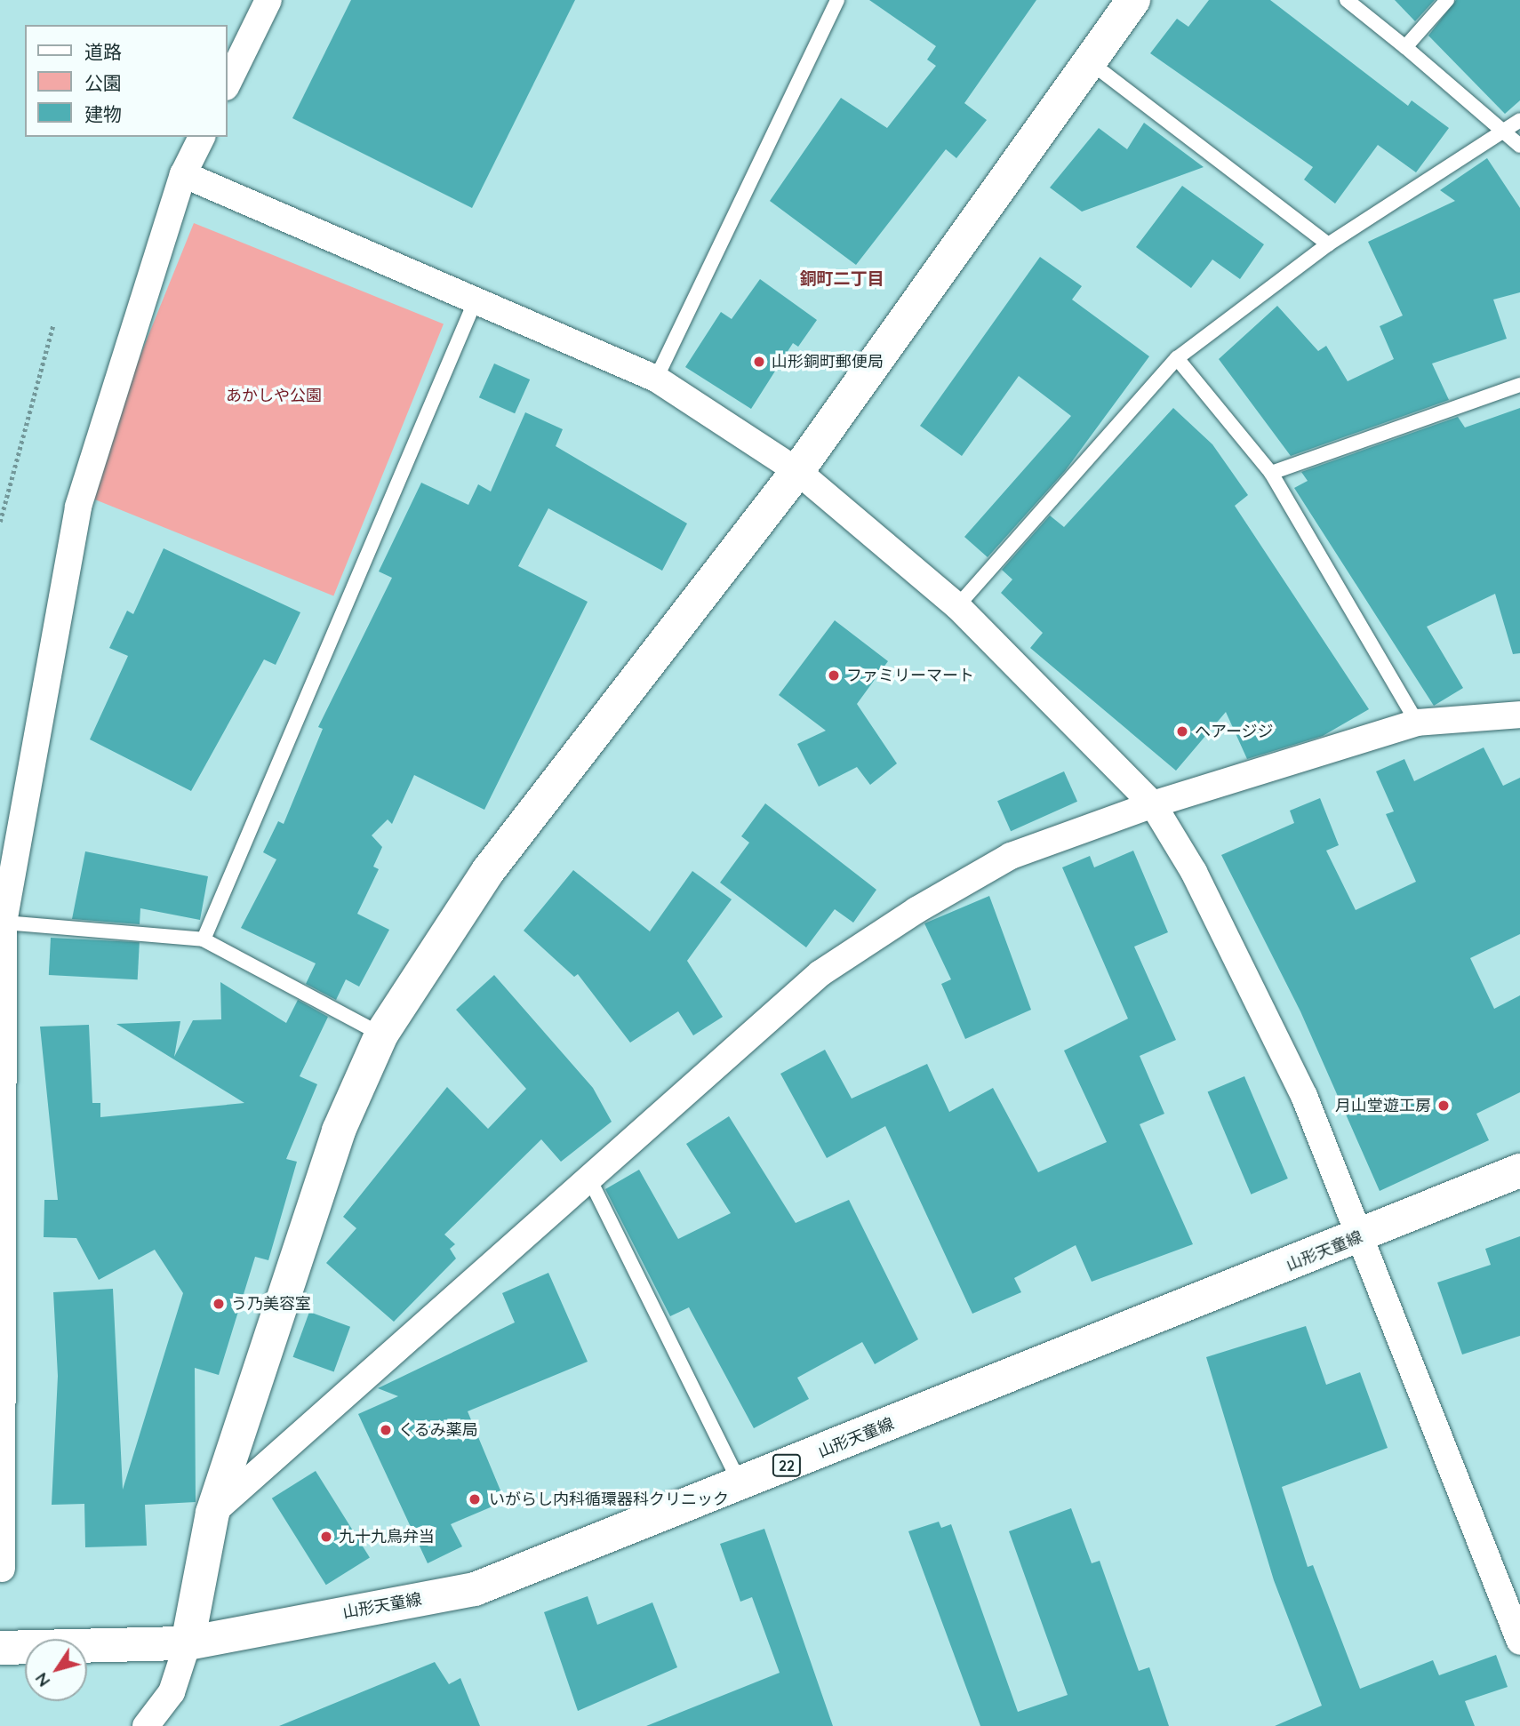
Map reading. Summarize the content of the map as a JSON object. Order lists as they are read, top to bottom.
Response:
{
  "streets": {
    "street": ["山形天童線", "22"]
  },
  "districts": ["銅町二丁目"],
  "parks": ["あかしや公園"],
  "places": [
    "山形銅町郵便局",
    "ファミリーマート",
    "ヘアージジ",
    "月山堂遊工房",
    "う乃美容室",
    "くるみ薬局",
    "いがらし内科循環器科クリニック",
    "九十九鳥弁当"
  ],
  "legend": ["道路", "公園", "建物"],
  "north": "bottom left"
}
